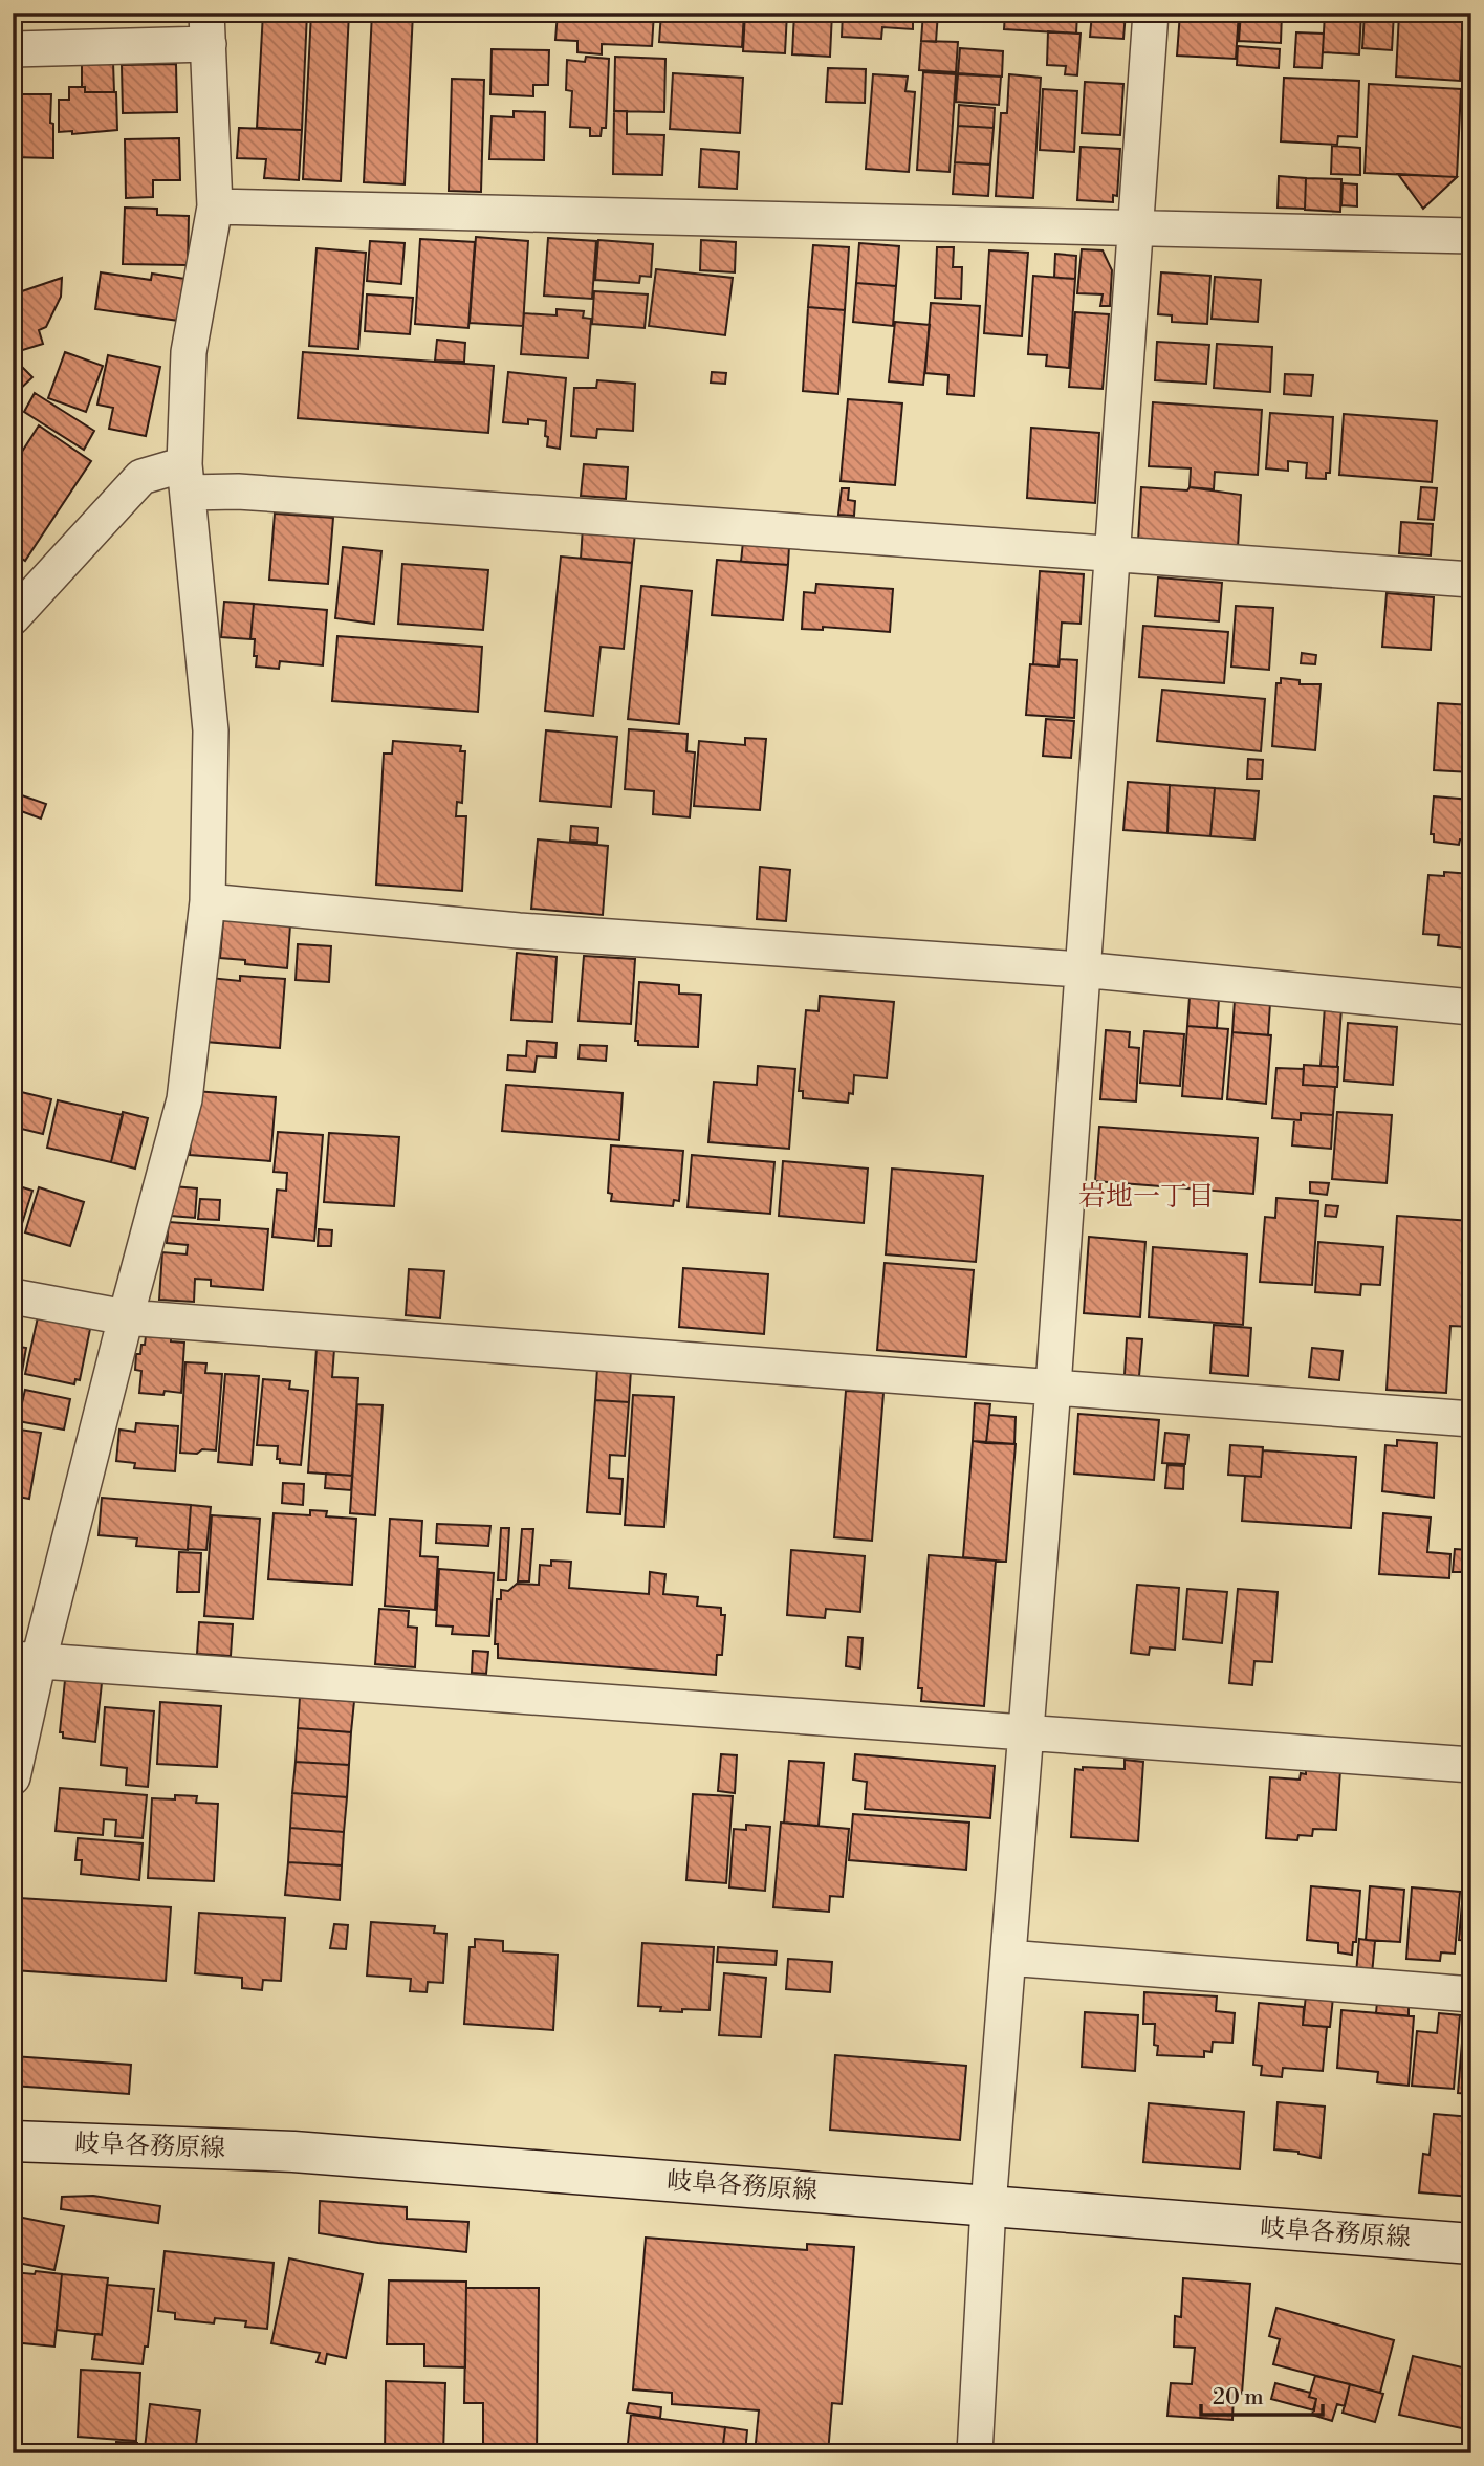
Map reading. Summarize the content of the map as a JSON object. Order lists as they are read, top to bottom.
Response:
{
  "streets": {
    "main road": ["岐阜各務原線"]
  },
  "districts": ["岩地一丁目"],
  "scale_bar": "20 m"
}
